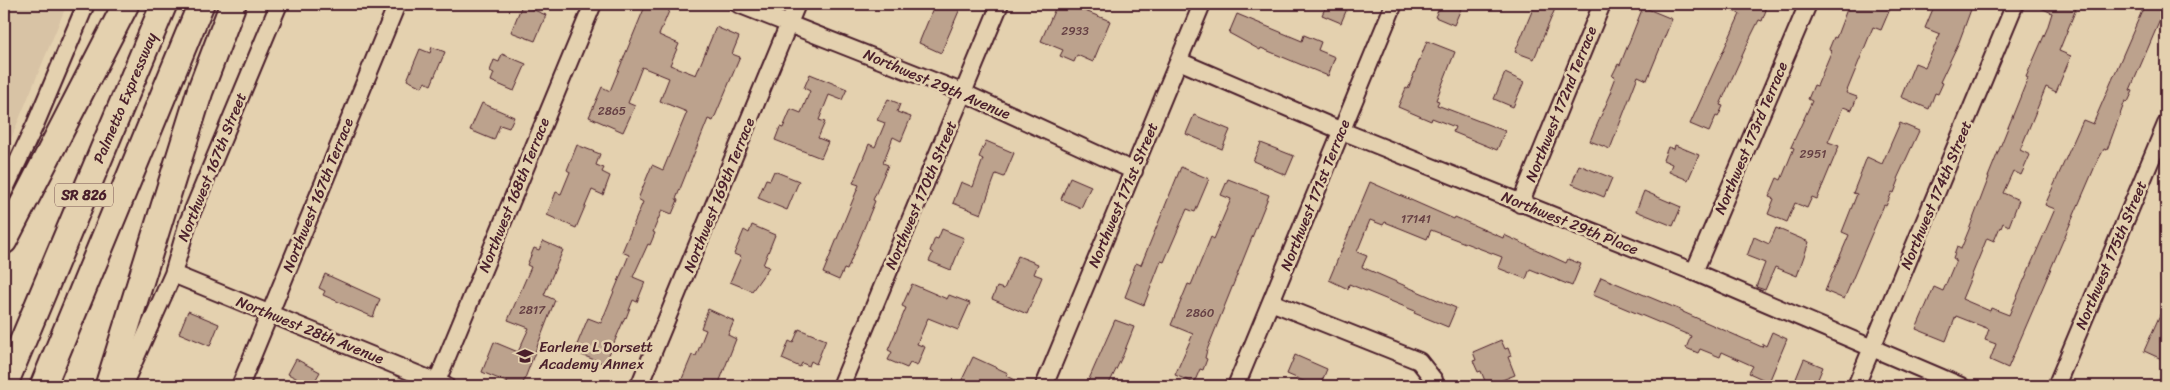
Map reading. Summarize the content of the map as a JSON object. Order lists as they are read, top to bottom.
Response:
{
  "streets": {
    "highway": ["Palmetto Expressway", "SR 826"],
    "street": [
      "Northwest 29th Avenue",
      "Northwest 172nd Terrace",
      "Northwest 173rd Terrace",
      "Northwest 167th Street",
      "Northwest 167th Terrace",
      "Northwest 168th Terrace",
      "Northwest 169th Terrace",
      "Northwest 170th Street",
      "Northwest 171st Street",
      "Northwest 171st Terrace",
      "Northwest 174th Street",
      "Northwest 29th Place",
      "Northwest 175th Street",
      "Northwest 28th Avenue"
    ]
  },
  "crossings": [
    ["Northwest 29th Avenue", "Northwest 169th Terrace"],
    ["Northwest 29th Avenue", "Northwest 170th Street"],
    ["Northwest 29th Avenue", "Northwest 171st Street"],
    ["Northwest 172nd Terrace", "Northwest 29th Place"],
    ["Northwest 173rd Terrace", "Northwest 29th Place"],
    ["Northwest 167th Street", "Northwest 28th Avenue"],
    ["Northwest 167th Terrace", "Northwest 28th Avenue"],
    ["Northwest 168th Terrace", "Northwest 28th Avenue"],
    ["Northwest 171st Street", "Northwest 29th Place"],
    ["Northwest 171st Terrace", "Northwest 29th Place"],
    ["Northwest 174th Street", "Northwest 29th Place"]
  ],
  "places": {
    "school or university": ["Earlene L Dorsett Academy Annex"]
  },
  "house_numbers": [
    "2933",
    "2865",
    "2951",
    "17141",
    "2817",
    "2860"
  ]
}
